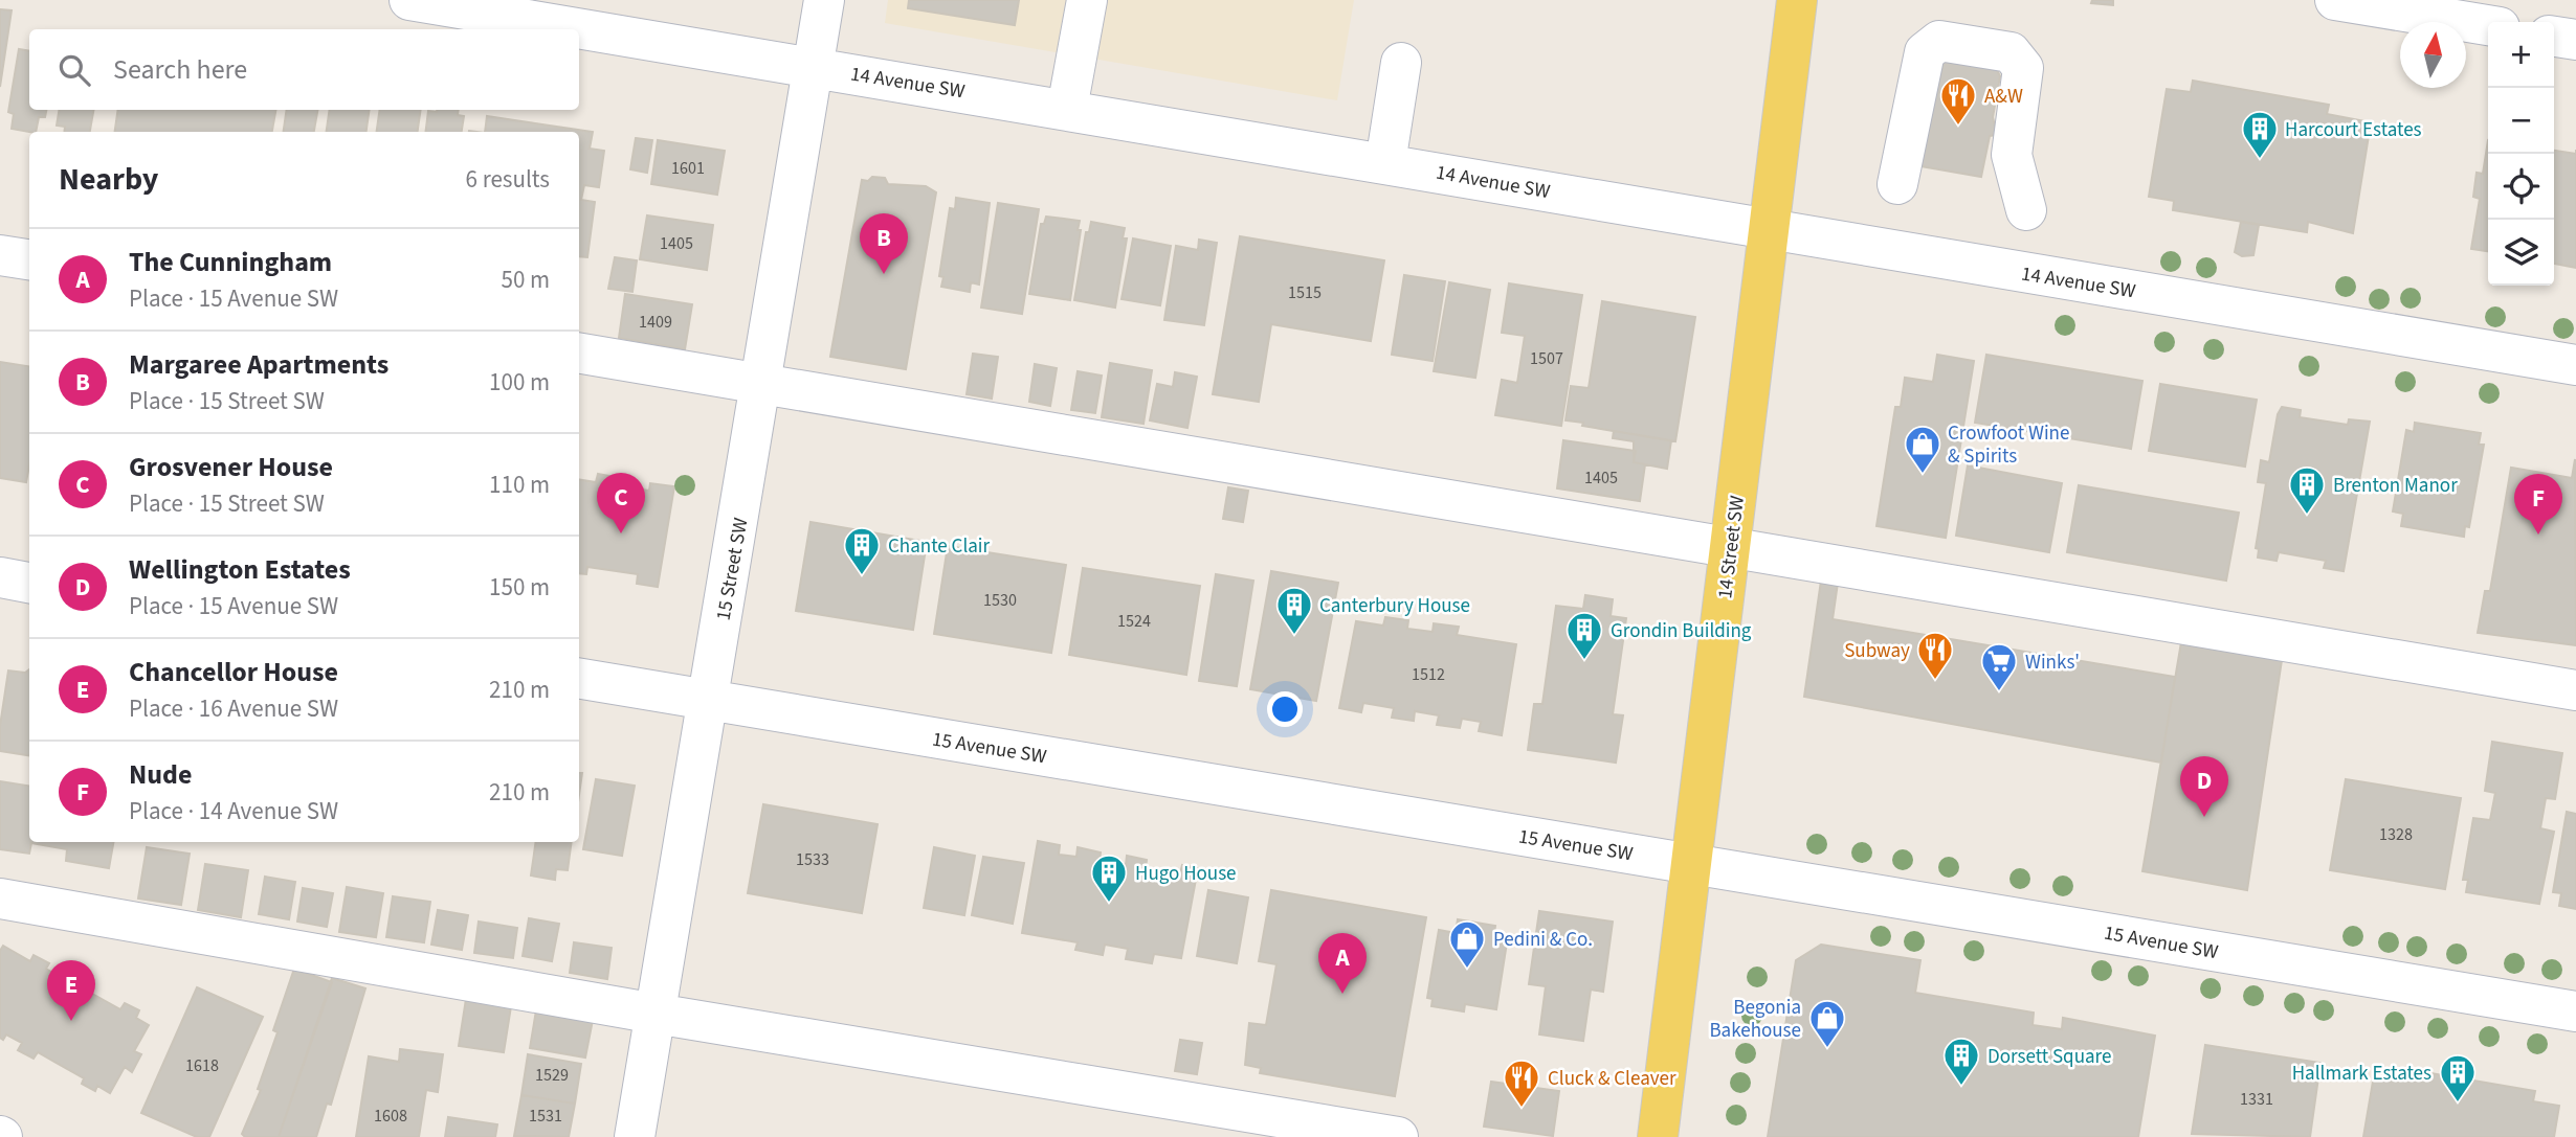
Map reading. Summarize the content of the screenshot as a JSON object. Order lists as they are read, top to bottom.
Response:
{
  "streets": {
    "main road": ["14 Street SW"],
    "street": ["14 Avenue SW", "15 Street SW", "15 Avenue SW"]
  },
  "crossings": [
    ["14 Avenue SW", "14 Street SW"],
    ["14 Avenue SW", "15 Street SW"],
    ["14 Street SW", "15 Avenue SW"],
    ["15 Street SW", "15 Avenue SW"]
  ],
  "places": {
    "restaurant": ["A&W", "Subway", "Cluck & Cleaver"],
    "building": [
      "Harcourt Estates",
      "Brenton Manor",
      "Chante Clair",
      "Canterbury House",
      "Grondin Building",
      "Hugo House",
      "Dorsett Square",
      "Hallmark Estates"
    ],
    "shop": ["Crowfoot Wine & Spirits", "Pedini & Co.", "Begonia Bakehouse"],
    "supermarket": ["Winks'"]
  },
  "house_numbers": [
    "1601",
    "1405",
    "1515",
    "1409",
    "1507",
    "1405",
    "1530",
    "1524",
    "1512",
    "1328",
    "1533",
    "1618",
    "1529",
    "1331",
    "1608",
    "1531"
  ],
  "north": "top",
  "page": {
    "map_buttons": ["+", "−"],
    "search": "Search here",
    "heading": ["Nearby", "6 results"],
    "pins": [
      "B",
      "C",
      "F",
      "D",
      "A",
      "E"
    ],
    "list": [
      {
        "mark": "A",
        "name": "The Cunningham",
        "note": "Place · 15 Avenue SW",
        "value": "50 m"
      },
      {
        "mark": "B",
        "name": "Margaree Apartments",
        "note": "Place · 15 Street SW",
        "value": "100 m"
      },
      {
        "mark": "C",
        "name": "Grosvener House",
        "note": "Place · 15 Street SW",
        "value": "110 m"
      },
      {
        "mark": "D",
        "name": "Wellington Estates",
        "note": "Place · 15 Avenue SW",
        "value": "150 m"
      },
      {
        "mark": "E",
        "name": "Chancellor House",
        "note": "Place · 16 Avenue SW",
        "value": "210 m"
      },
      {
        "mark": "F",
        "name": "Nude",
        "note": "Place · 14 Avenue SW",
        "value": "210 m"
      }
    ]
  }
}
